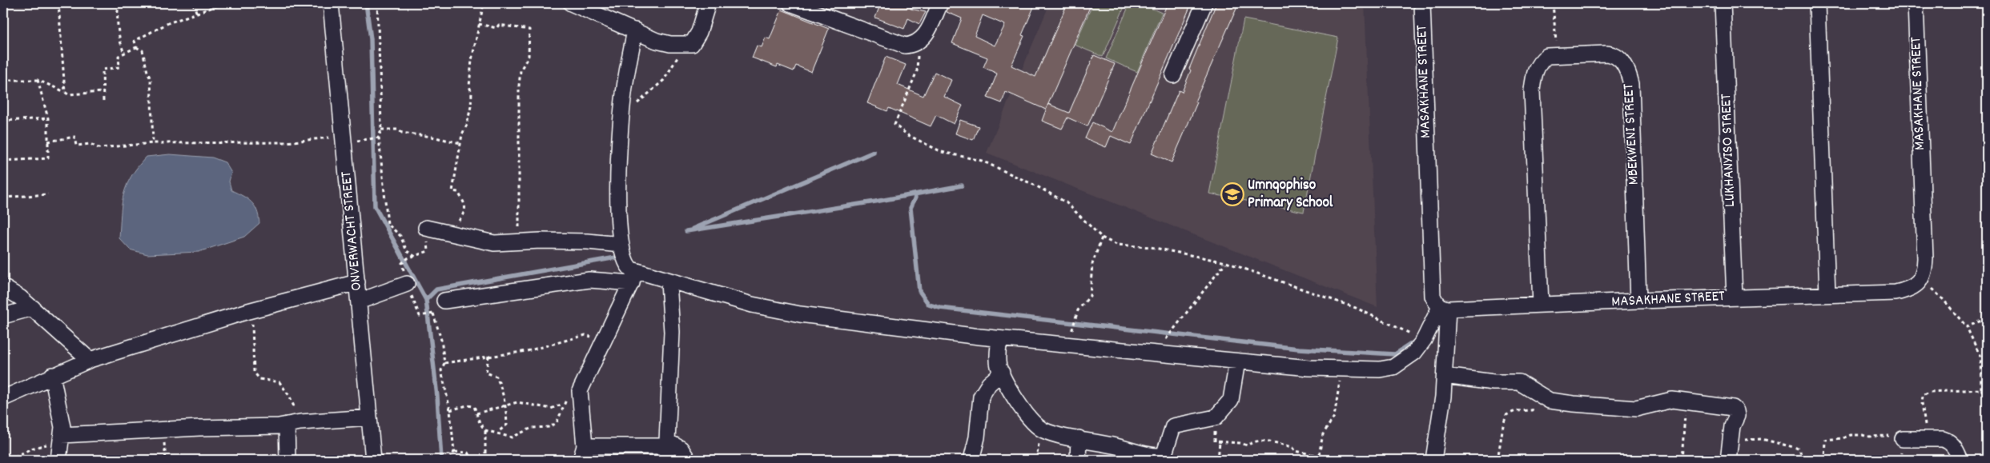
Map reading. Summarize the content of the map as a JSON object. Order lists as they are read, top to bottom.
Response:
{
  "streets": {
    "street": [
      "MASAKHANE STREET",
      "MBEKWENI STREET",
      "LUKHANYISO STREET",
      "ONVERWACHT STREET"
    ]
  },
  "crossings": [
    ["MASAKHANE STREET", "MBEKWENI STREET"],
    ["MASAKHANE STREET", "LUKHANYISO STREET"]
  ],
  "places": {
    "school or university": ["Umnqophiso Primary School"]
  }
}
